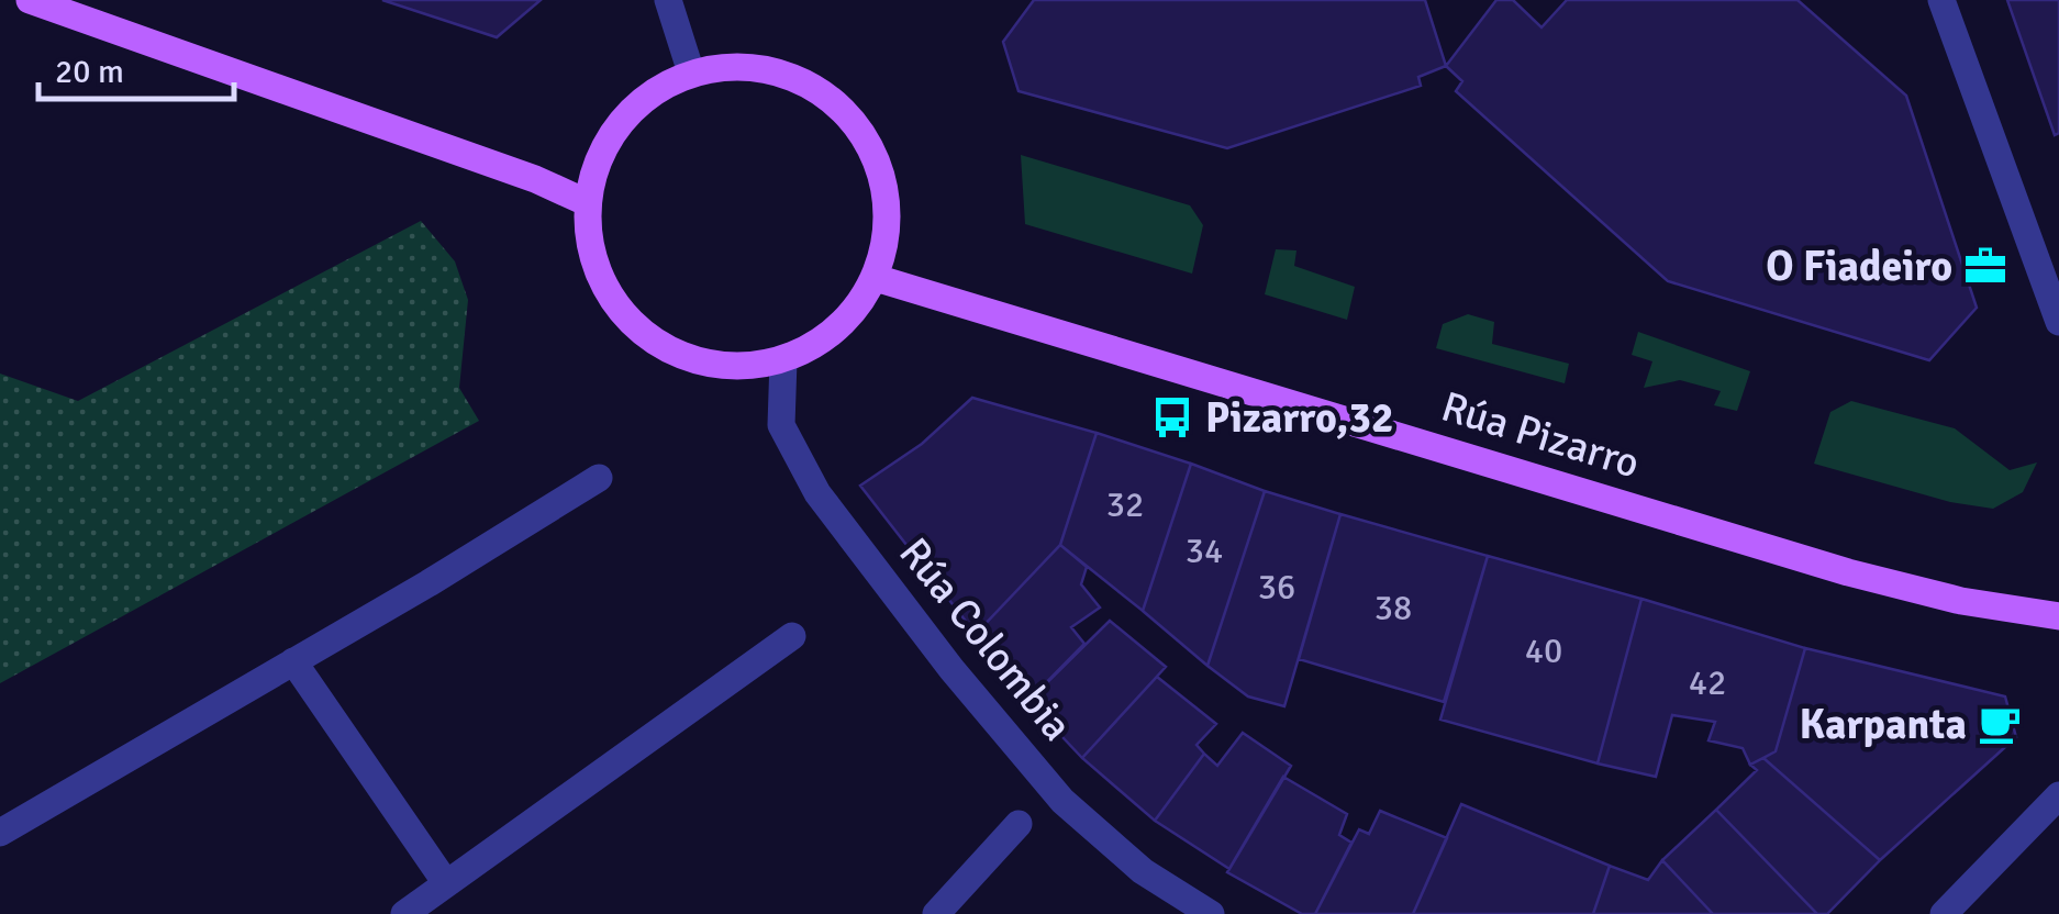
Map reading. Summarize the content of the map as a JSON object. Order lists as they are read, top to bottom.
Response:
{
  "streets": {
    "main road": ["Rúa Pizarro"],
    "street": ["Rúa Colombia"]
  },
  "crossings": [
    ["Rúa Pizarro", "Rúa Colombia"]
  ],
  "places": {
    "office": ["O Fiadeiro"],
    "bus stop": ["Pizarro,32"],
    "cafe": ["Karpanta"]
  },
  "house_numbers": [
    "32",
    "34",
    "36",
    "38",
    "40",
    "42"
  ],
  "scale_bar": "20 m"
}
